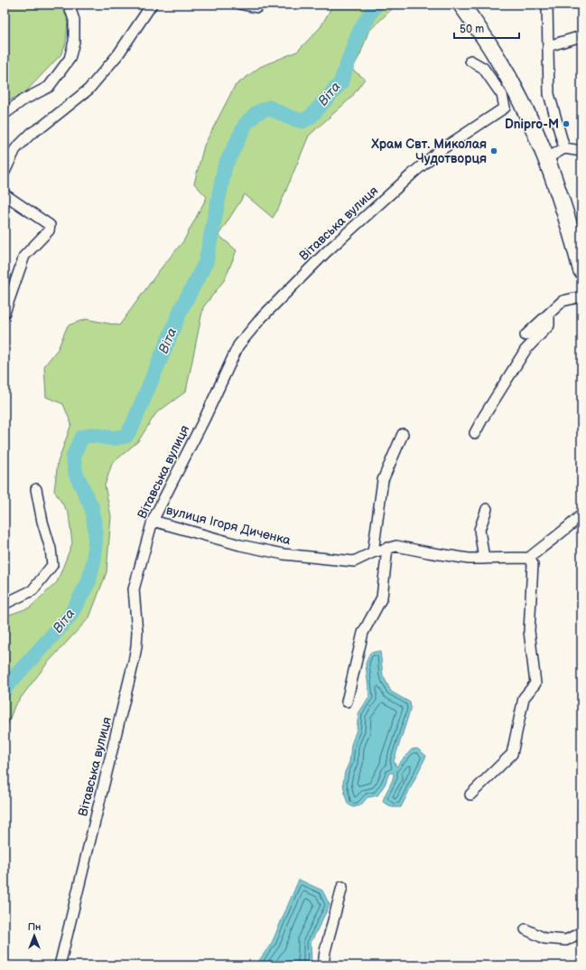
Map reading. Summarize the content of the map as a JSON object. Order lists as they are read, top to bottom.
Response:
{
  "streets": {
    "street": ["Вітавська вулиця", "вулиця Ігоря Диченка"]
  },
  "crossings": [
    ["Вітавська вулиця", "вулиця Ігоря Диченка"]
  ],
  "water": ["Віта"],
  "places": ["Dnipro-M", "Храм Свт. Миколая Чудотворця"],
  "scale_bar": "50 m",
  "north": "top"
}
